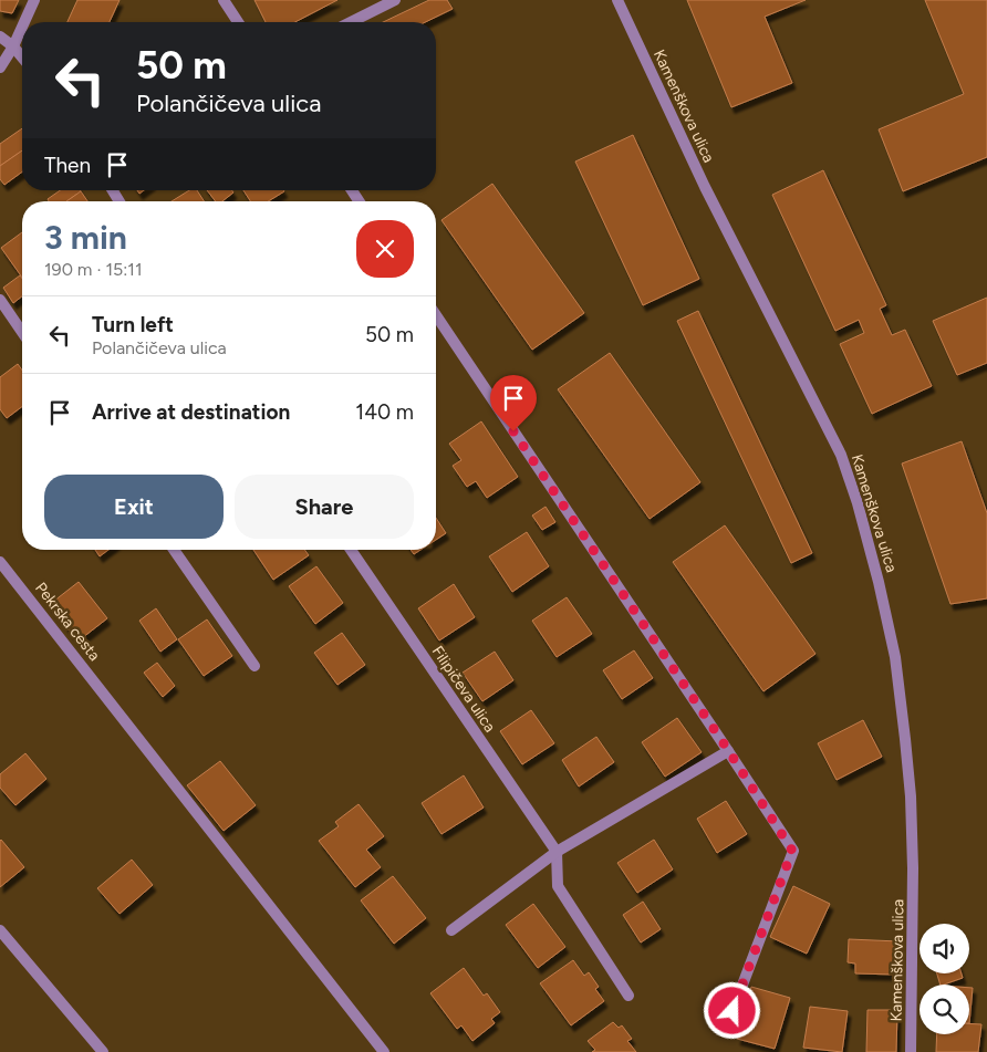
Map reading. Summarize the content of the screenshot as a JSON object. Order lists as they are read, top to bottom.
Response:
{
  "streets": {
    "street": ["Kamenškova ulica", "Pekrska cesta", "Filipičeva ulica"]
  },
  "page": {
    "turn": ["50 m", "Polančičeva ulica"],
    "then": "Then",
    "heading": ["3 min", "190 m · 15:11"],
    "list": [
      {
        "name": "Turn left",
        "note": "Polančičeva ulica",
        "value": "50 m"
      },
      {
        "name": "Arrive at destination",
        "value": "140 m"
      }
    ],
    "buttons": ["Exit", "Share"]
  }
}
